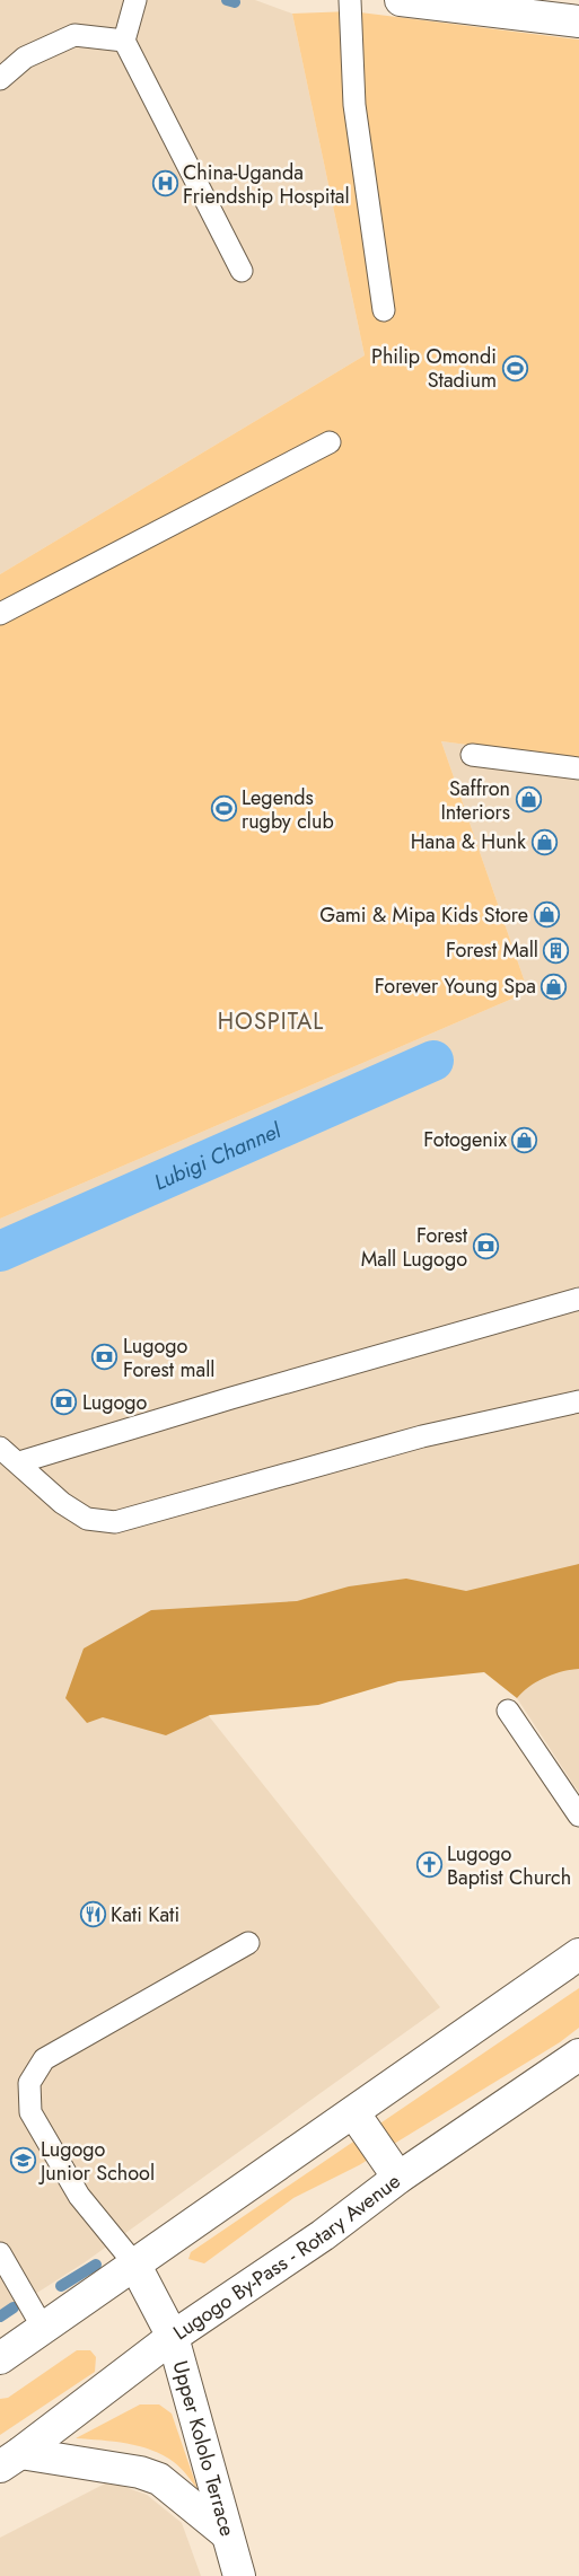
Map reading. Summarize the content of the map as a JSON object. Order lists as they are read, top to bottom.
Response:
{
  "streets": {
    "main road": ["Lugogo By-Pass - Rotary Avenue", "Upper Kololo Terrace"]
  },
  "crossings": [
    ["Lugogo By-Pass - Rotary Avenue", "Upper Kololo Terrace"]
  ],
  "districts": ["HOSPITAL"],
  "water": ["Lubigi Channel"],
  "places": {
    "hospital": ["China-Uganda Friendship Hospital"],
    "sports": ["Philip Omondi Stadium", "Legends rugby club"],
    "shop": [
      "Saffron Interiors",
      "Hana & Hunk",
      "Gami & Mipa Kids Store",
      "Forever Young Spa",
      "Fotogenix"
    ],
    "building": ["Forest Mall"],
    "bank": ["Forest Mall Lugogo", "Lugogo Forest mall", "Lugogo"],
    "church": ["Lugogo Baptist Church"],
    "restaurant": ["Kati Kati"],
    "school or university": ["Lugogo Junior School"]
  }
}
